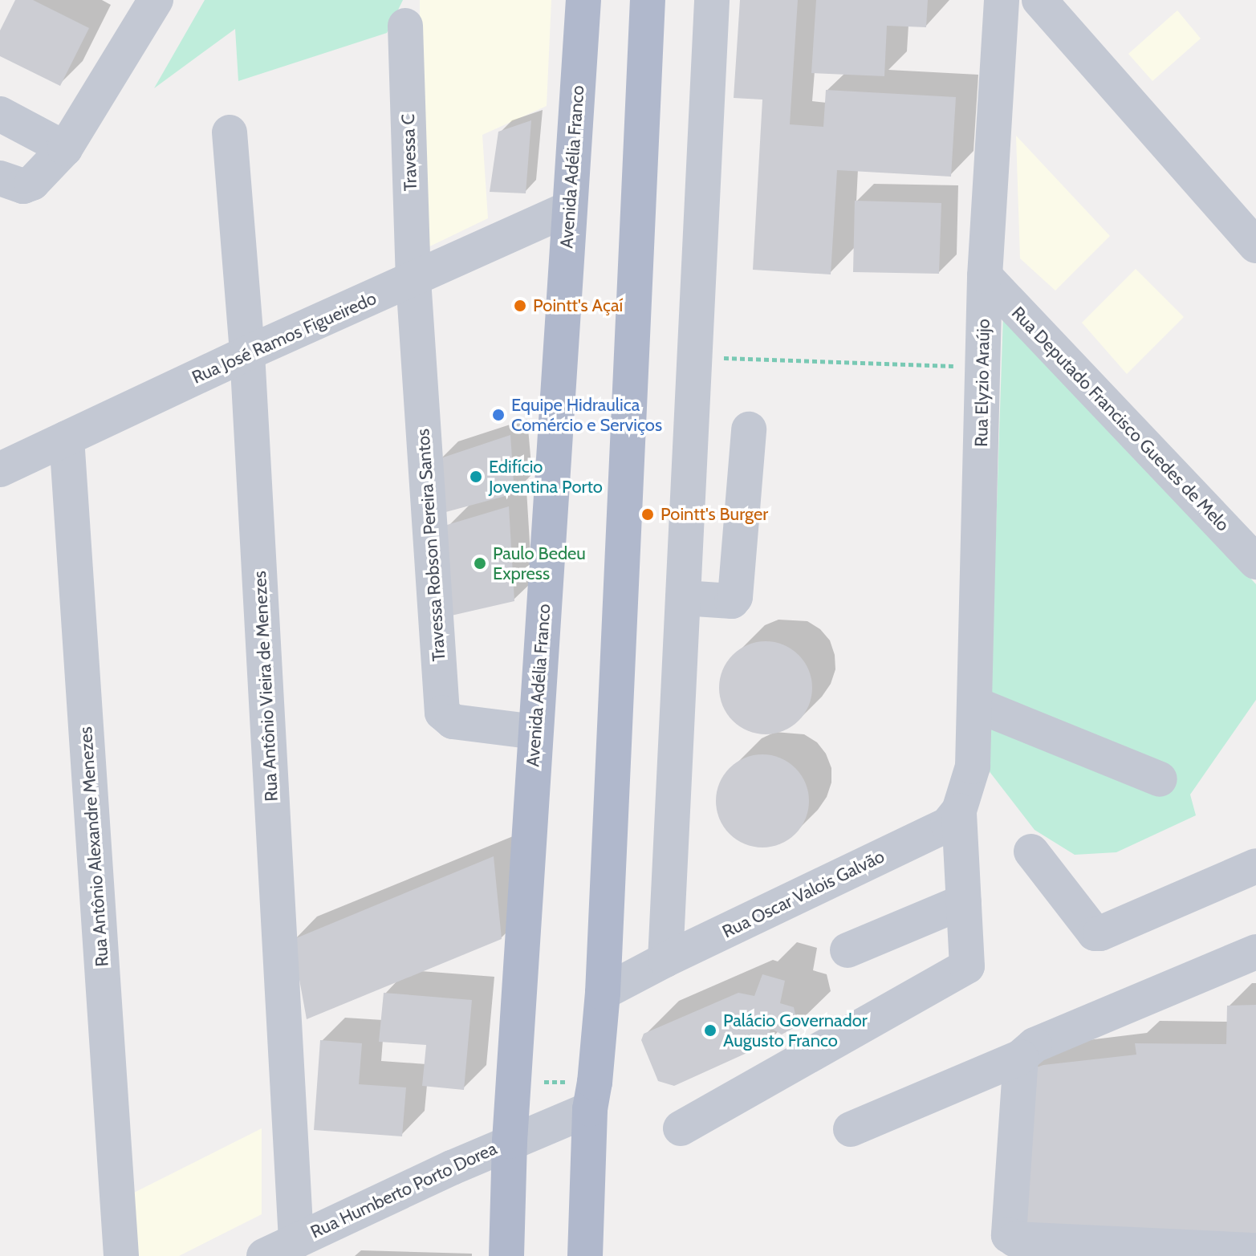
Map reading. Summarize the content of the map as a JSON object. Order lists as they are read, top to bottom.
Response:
{
  "streets": {
    "main road": ["Avenida Adélia Franco"],
    "street": [
      "Travessa C",
      "Rua José Ramos Figueiredo",
      "Rua Elyzio Araújo",
      "Rua Deputado Francisco Guedes de Melo",
      "Travessa Robson Pereira Santos",
      "Rua Antônio Vieira de Menezes",
      "Rua Antônio Alexandre Menezes",
      "Rua Oscar Valois Galvão",
      "Rua Humberto Porto Dorea"
    ]
  },
  "crossings": [
    ["Travessa C", "Rua José Ramos Figueiredo"],
    ["Travessa C", "Travessa Robson Pereira Santos"],
    ["Avenida Adélia Franco", "Rua José Ramos Figueiredo"],
    ["Avenida Adélia Franco", "Travessa Robson Pereira Santos"],
    ["Avenida Adélia Franco", "Rua Humberto Porto Dorea"],
    ["Rua José Ramos Figueiredo", "Travessa Robson Pereira Santos"],
    ["Rua José Ramos Figueiredo", "Rua Antônio Vieira de Menezes"],
    ["Rua José Ramos Figueiredo", "Rua Antônio Alexandre Menezes"],
    ["Rua Elyzio Araújo", "Rua Deputado Francisco Guedes de Melo"],
    ["Rua Elyzio Araújo", "Rua Oscar Valois Galvão"],
    ["Rua Antônio Vieira de Menezes", "Rua Humberto Porto Dorea"]
  ],
  "places": [
    "Pointt's Açaí",
    "Equipe Hidraulica Comércio e Serviços",
    "Edifício Joventina Porto",
    "Pointt's Burger",
    "Paulo Bedeu Express",
    "Palácio Governador Augusto Franco"
  ]
}
